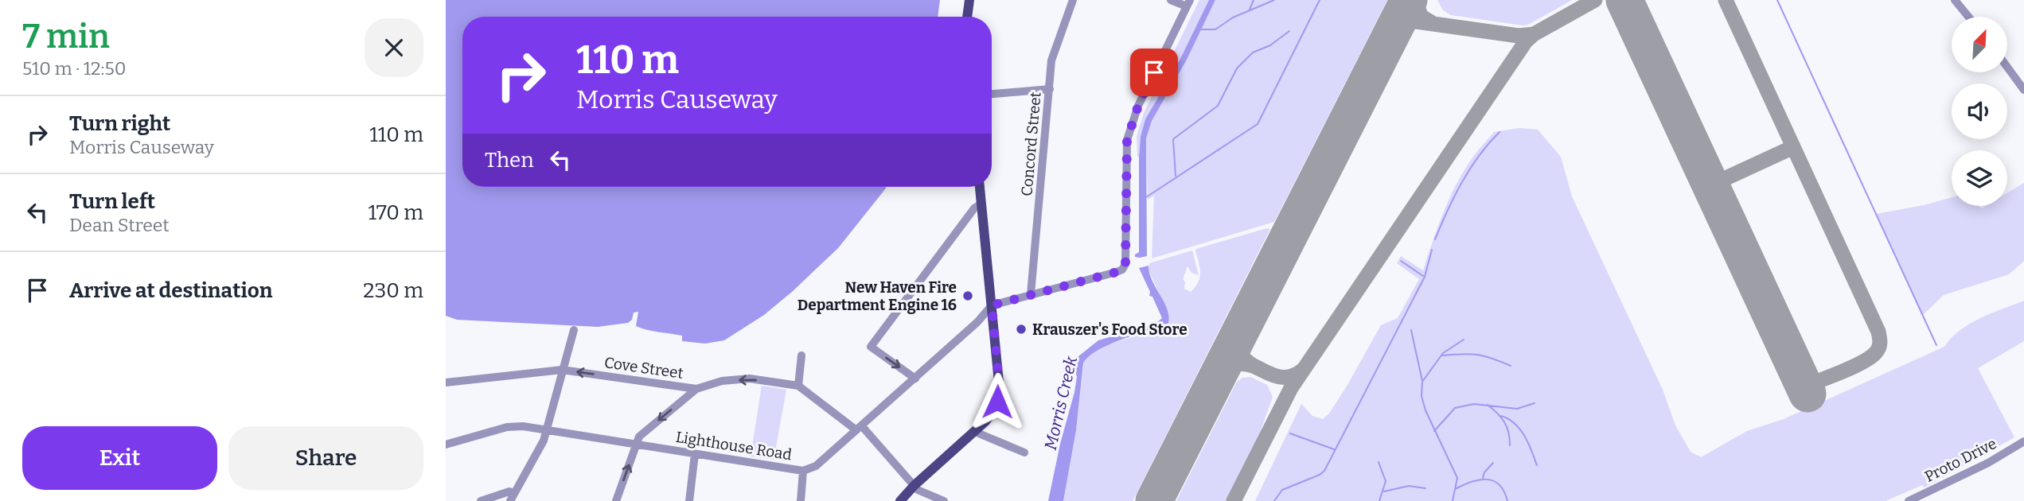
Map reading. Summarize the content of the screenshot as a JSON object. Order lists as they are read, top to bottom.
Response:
{
  "streets": {
    "street": [
      "Concord Street",
      "Cove Street",
      "Lighthouse Road",
      "Proto Drive"
    ]
  },
  "crossings": [
    ["Cove Street", "Lighthouse Road"]
  ],
  "one_way": ["Cove Street"],
  "water": ["Morris Creek"],
  "places": ["New Haven Fire Department Engine 16", "Krauszer's Food Store"],
  "north": "top right",
  "page": {
    "heading": ["7 min", "510 m · 12:50"],
    "turn": ["110 m", "Morris Causeway"],
    "list": [
      {
        "name": "Turn right",
        "note": "Morris Causeway",
        "value": "110 m"
      },
      {
        "name": "Turn left",
        "note": "Dean Street",
        "value": "170 m"
      },
      {
        "name": "Arrive at destination",
        "value": "230 m"
      }
    ],
    "then": "Then",
    "buttons": ["Exit", "Share"]
  }
}
